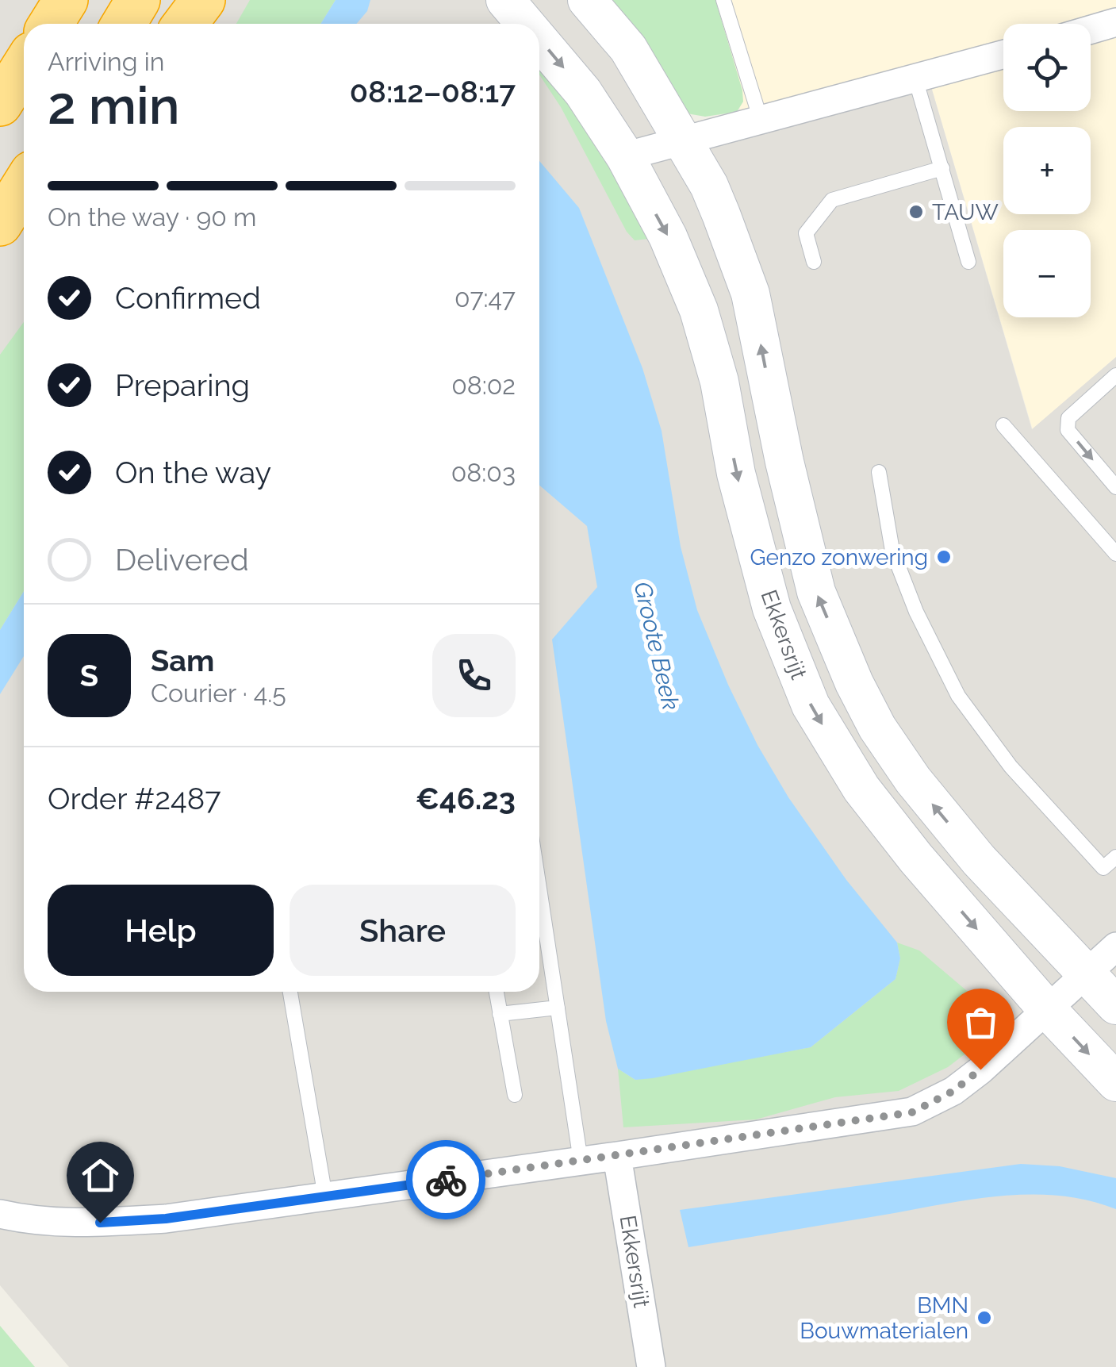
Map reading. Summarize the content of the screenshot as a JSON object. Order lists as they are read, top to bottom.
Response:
{
  "streets": {
    "main road": ["Ekkersrijt"]
  },
  "water": ["Groote Beek"],
  "places": ["TAUW", "Genzo zonwering", "BMN Bouwmaterialen"],
  "page": {
    "map_buttons": ["+", "−"],
    "heading": ["2 min", "Arriving in", "08:12–08:17"],
    "panel": [
      "Sam",
      "Courier · 4.5",
      "Order #2487",
      "€46.23"
    ],
    "bar": "On the way · 90 m",
    "list": [
      ["Confirmed", "07:47"],
      ["Preparing", "08:02"],
      ["On the way", "08:03"],
      "Delivered"
    ],
    "round": "S",
    "buttons": ["Help", "Share"]
  }
}
